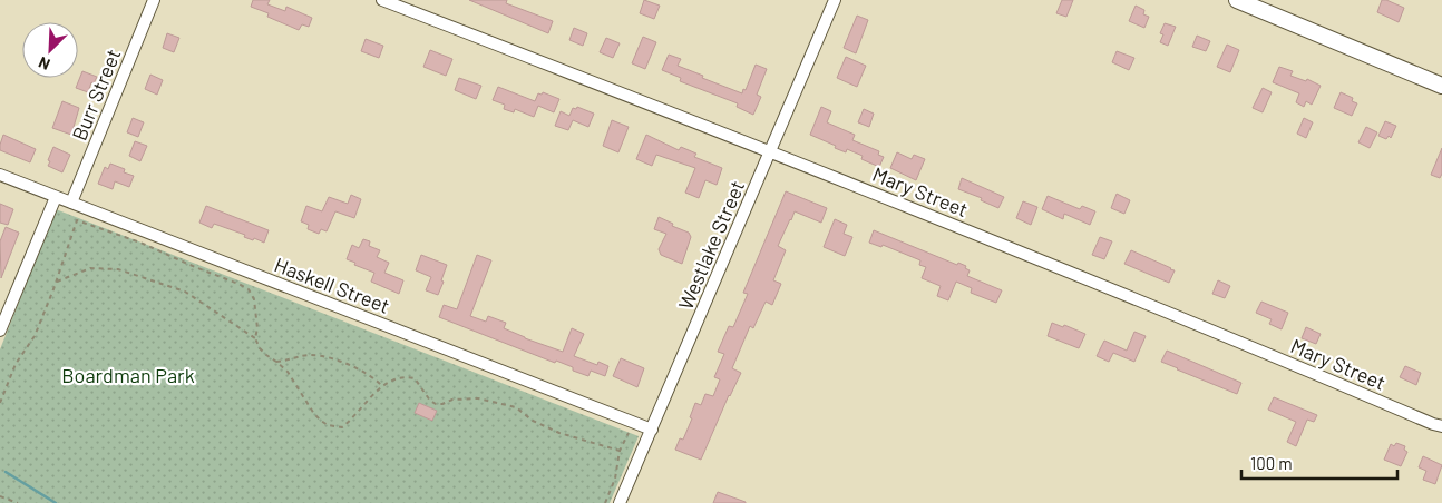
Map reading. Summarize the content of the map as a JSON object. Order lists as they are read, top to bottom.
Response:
{
  "streets": {
    "street": [
      "Burr Street",
      "Mary Street",
      "Westlake Street",
      "Haskell Street"
    ]
  },
  "crossings": [
    ["Burr Street", "Haskell Street"],
    ["Mary Street", "Westlake Street"],
    ["Westlake Street", "Haskell Street"]
  ],
  "parks": ["Boardman Park"],
  "scale_bar": "100 m",
  "north": "bottom left"
}
